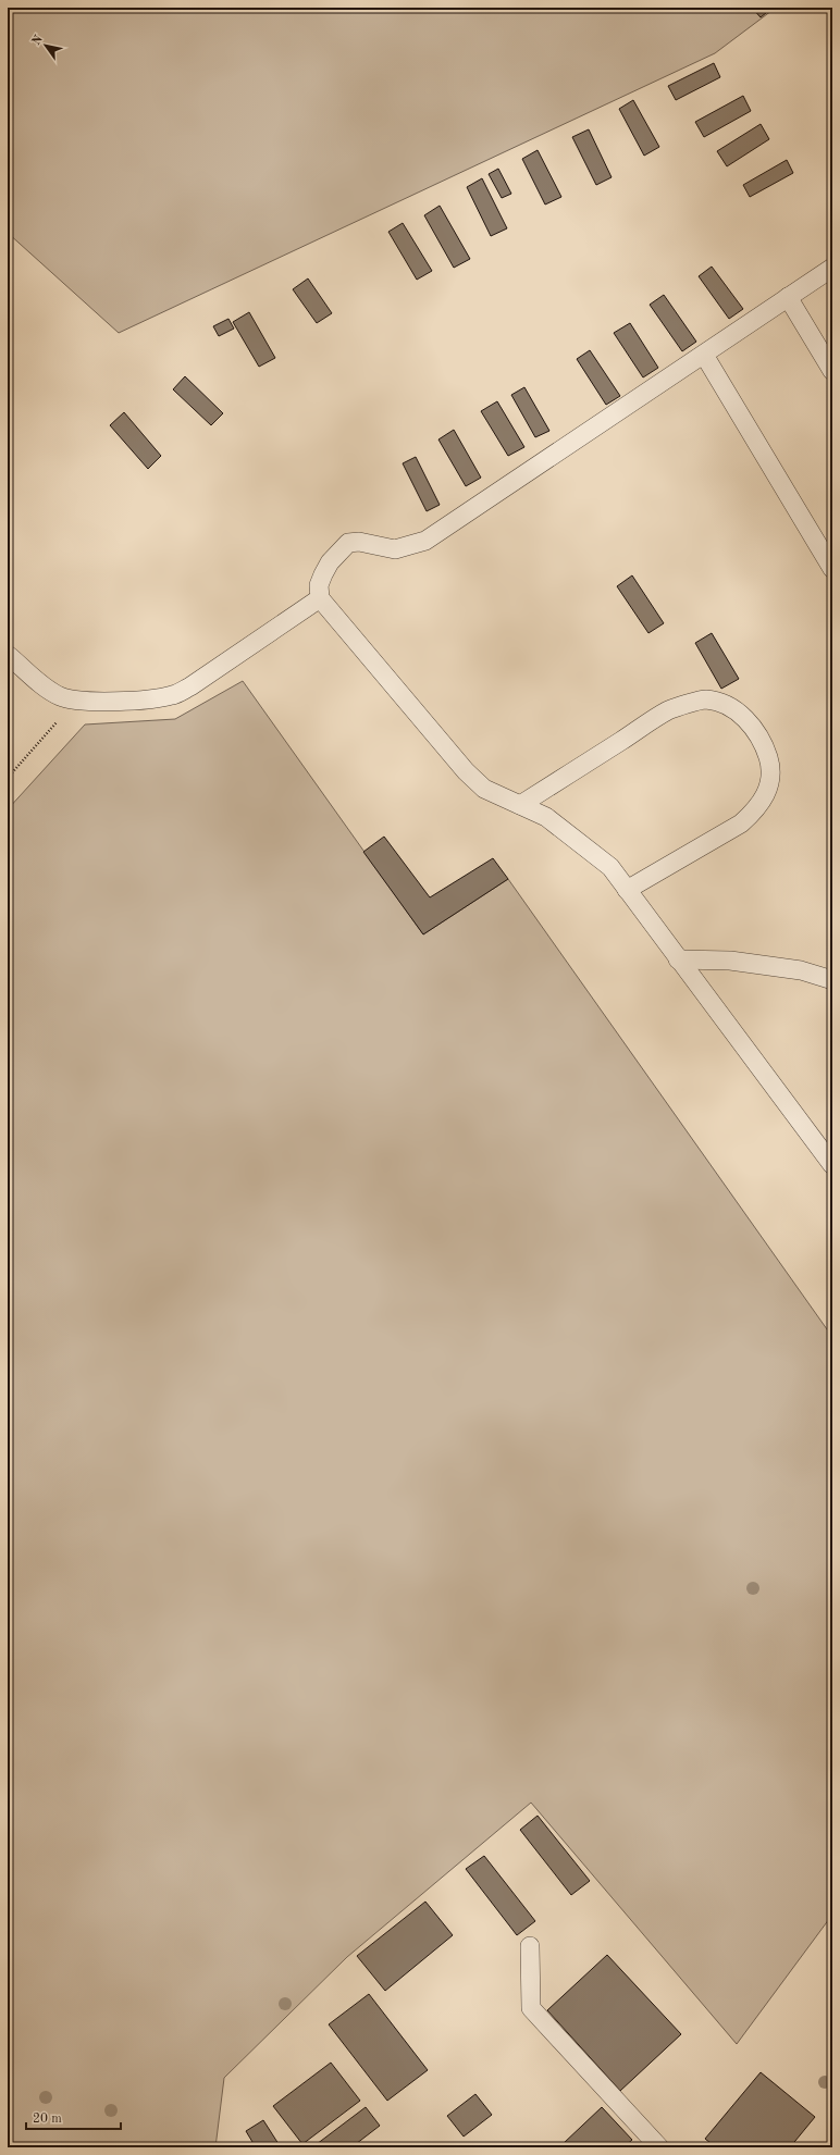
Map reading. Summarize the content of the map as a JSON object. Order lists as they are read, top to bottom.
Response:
{
  "scale_bar": "20 m",
  "north": "top left"
}
